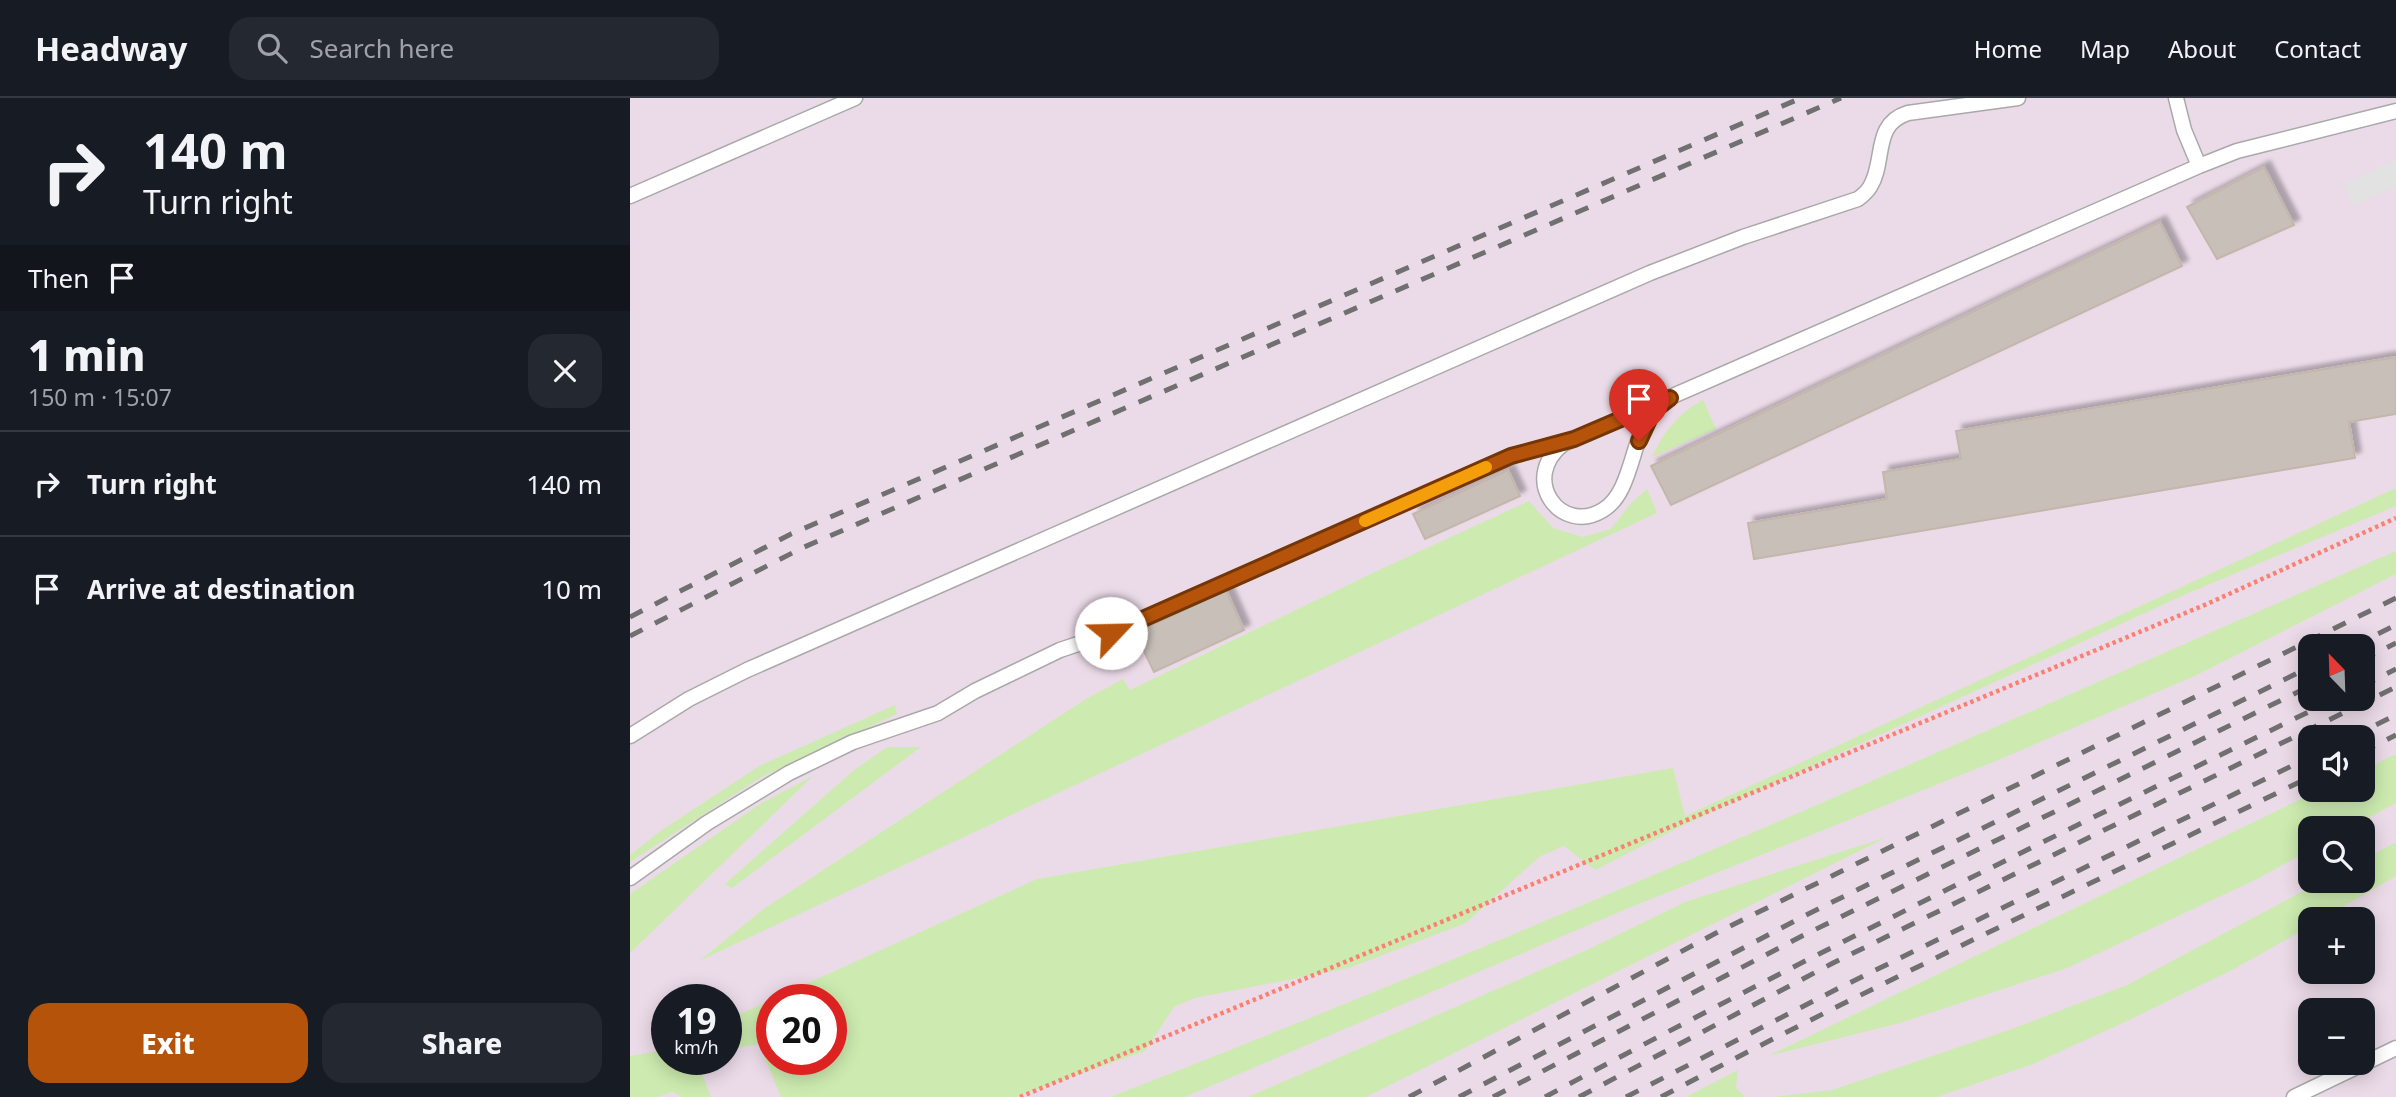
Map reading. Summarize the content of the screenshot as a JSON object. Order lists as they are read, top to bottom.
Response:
{
  "north": "top left",
  "page": {
    "header": "Headway",
    "search": "Search here",
    "nav": [
      "Home",
      "Map",
      "About",
      "Contact"
    ],
    "turn": ["140 m", "Turn right"],
    "then": "Then",
    "heading": ["1 min", "150 m · 15:07"],
    "list": [
      {
        "name": "Turn right",
        "value": "140 m"
      },
      {
        "name": "Arrive at destination",
        "value": "10 m"
      }
    ],
    "map_buttons": ["+", "−"],
    "speed": "19 km/h",
    "limit": "20",
    "buttons": ["Exit", "Share"]
  }
}
